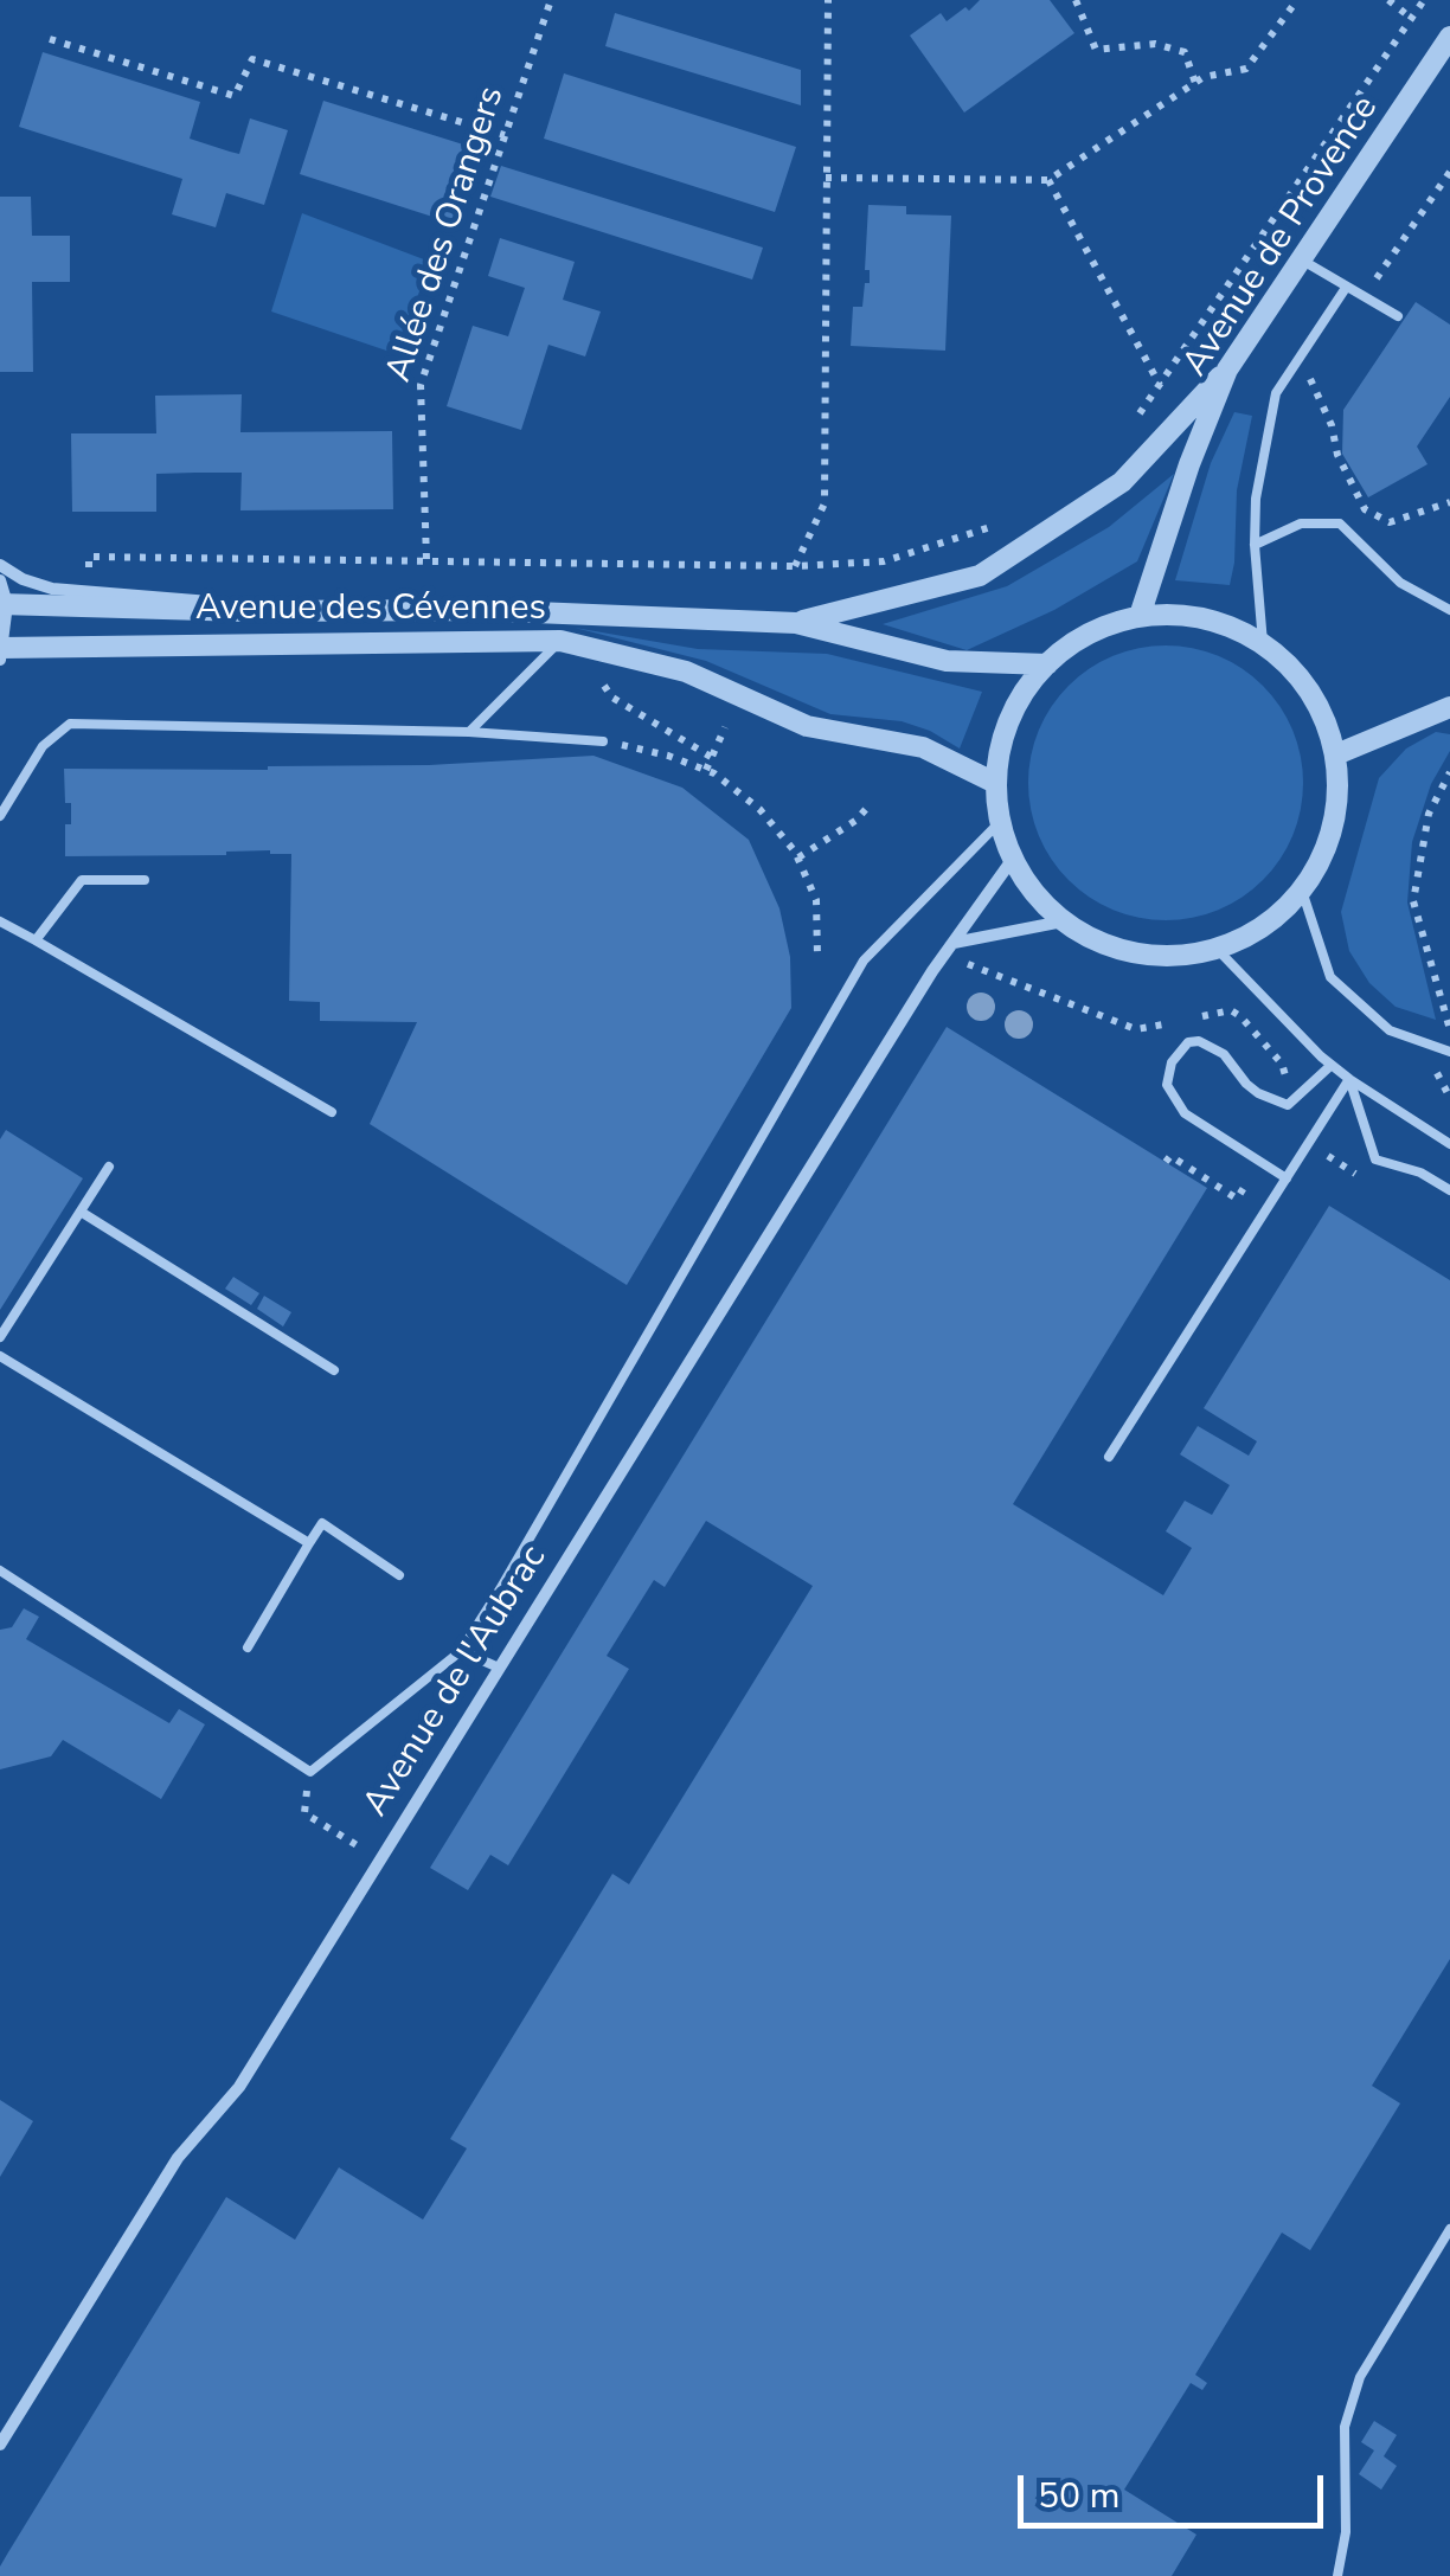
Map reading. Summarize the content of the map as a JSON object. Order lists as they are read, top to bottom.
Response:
{
  "streets": {
    "street": ["Avenue de Provence", "Avenue des Cévennes", "Avenue de l'Aubrac"],
    "path": ["Allée des Orangers"]
  },
  "crossings": [
    ["Avenue de Provence", "Avenue des Cévennes"],
    ["Avenue de Provence", "Avenue de l'Aubrac"],
    ["Avenue des Cévennes", "Avenue de l'Aubrac"]
  ],
  "scale_bar": "50 m"
}
